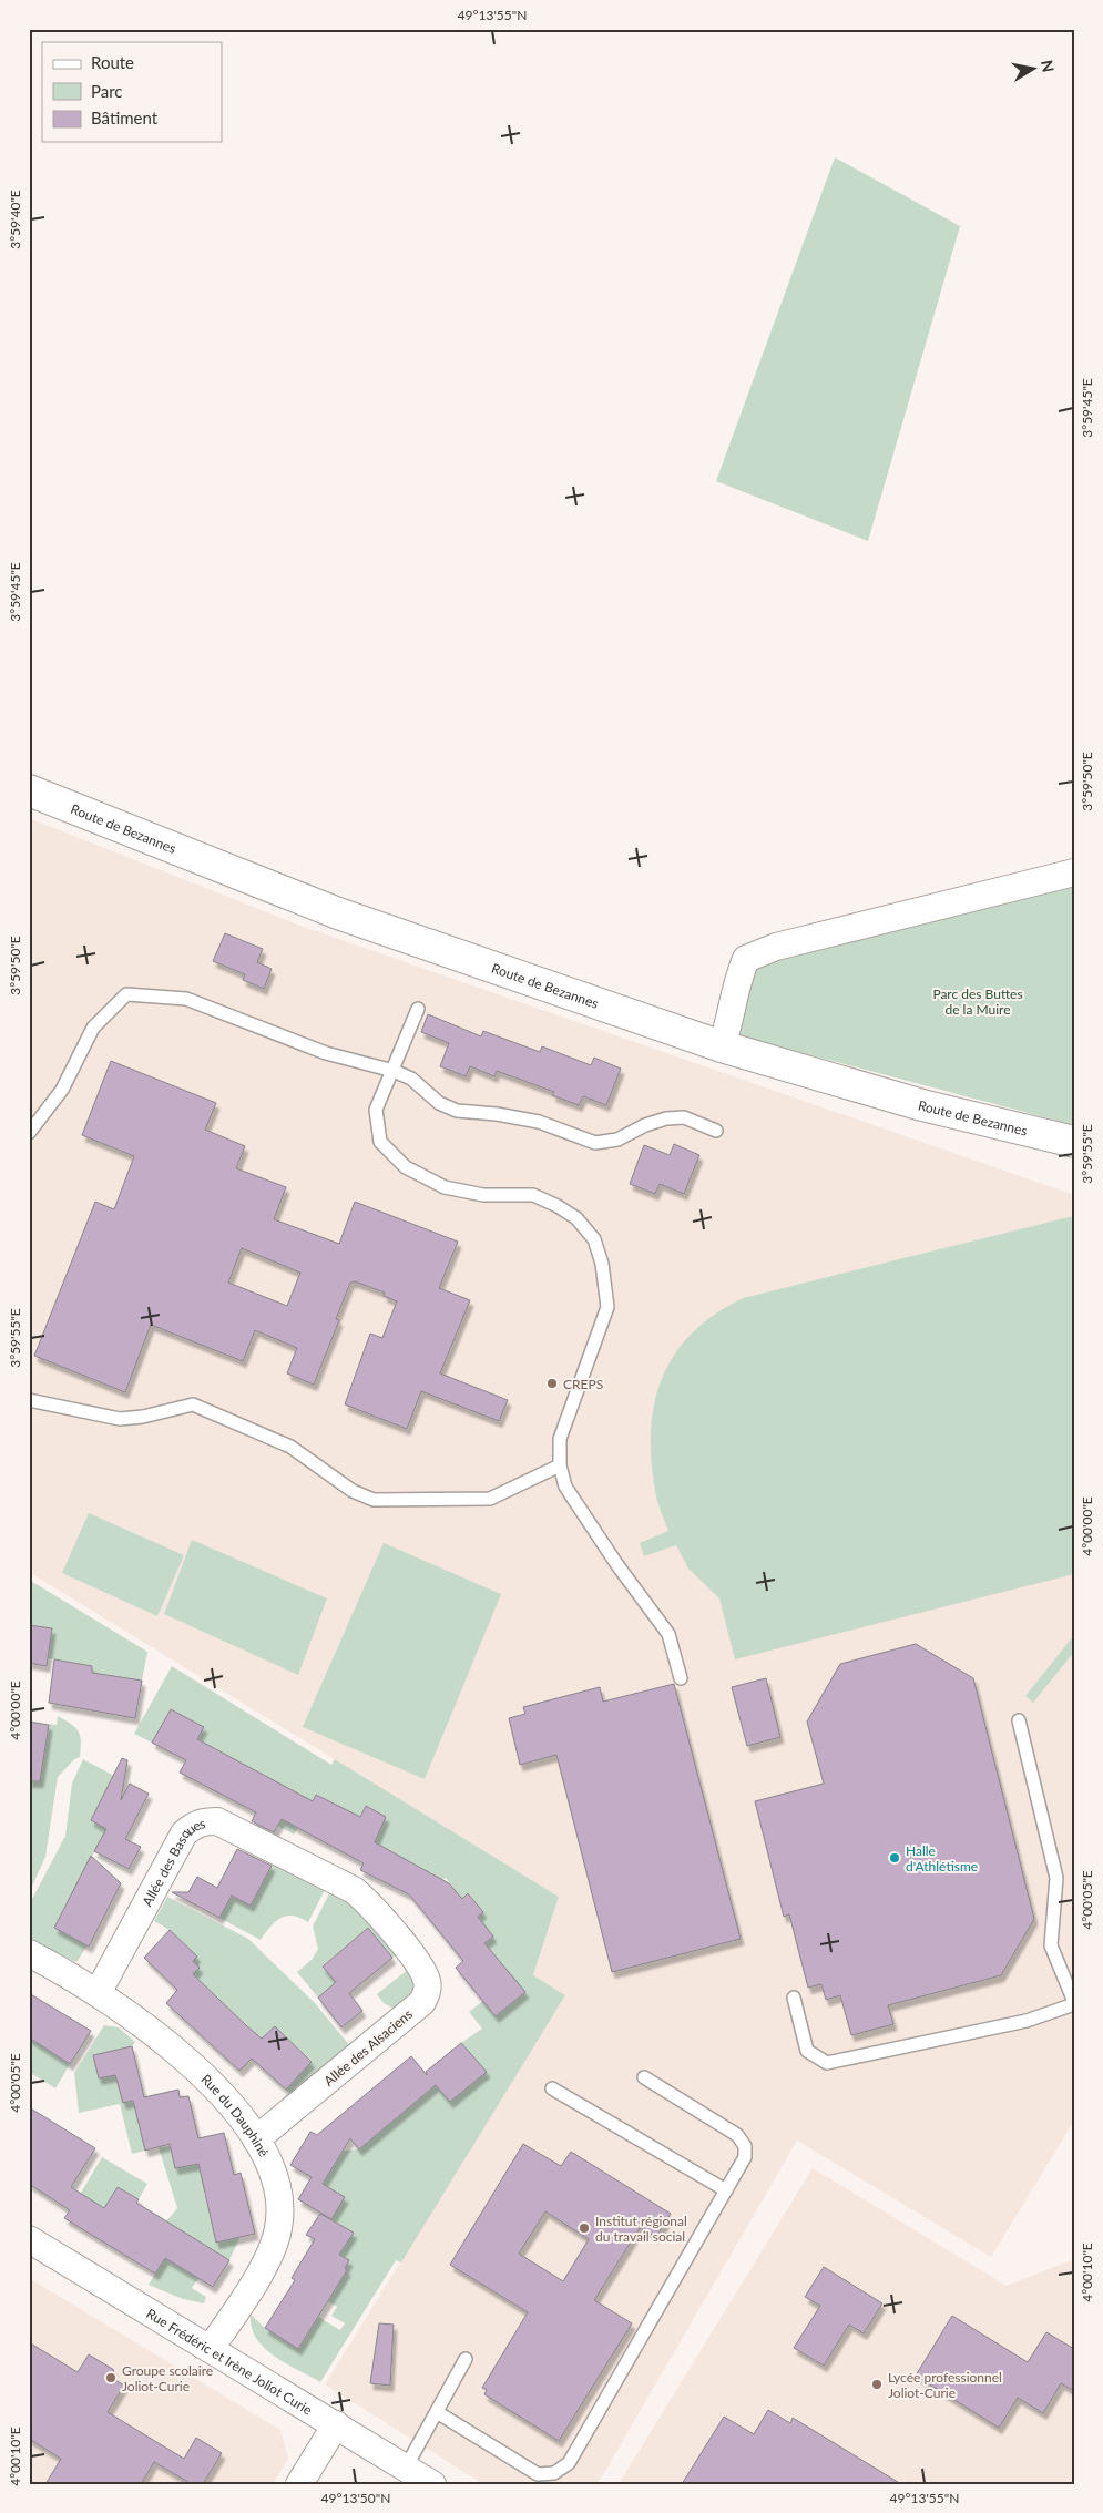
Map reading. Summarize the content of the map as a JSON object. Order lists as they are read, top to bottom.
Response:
{
  "streets": {
    "street": [
      "Route de Bezannes",
      "Allée des Basques",
      "Allée des Alsaciens",
      "Rue du Dauphiné",
      "Rue Frédéric et Irène Joliot Curie"
    ]
  },
  "crossings": [
    ["Allée des Basques", "Allée des Alsaciens"],
    ["Allée des Basques", "Rue du Dauphiné"],
    ["Allée des Alsaciens", "Rue du Dauphiné"],
    ["Rue du Dauphiné", "Rue Frédéric et Irène Joliot Curie"]
  ],
  "parks": ["Parc des Buttes de la Muire"],
  "places": [
    "CREPS",
    "Halle d'Athlétisme",
    "Institut régional du travail social",
    "Groupe scolaire Joliot-Curie",
    "Lycée professionnel Joliot-Curie"
  ],
  "legend": ["Route", "Parc", "Bâtiment"],
  "north": "right",
  "coordinates": [
    "49°13'55\"N",
    "3°59'40\"E",
    "3°59'45\"E",
    "3°59'50\"E",
    "3°59'55\"E",
    "4°00'00\"E",
    "4°00'05\"E",
    "4°00'10\"E",
    "49°13'50\"N"
  ]
}
